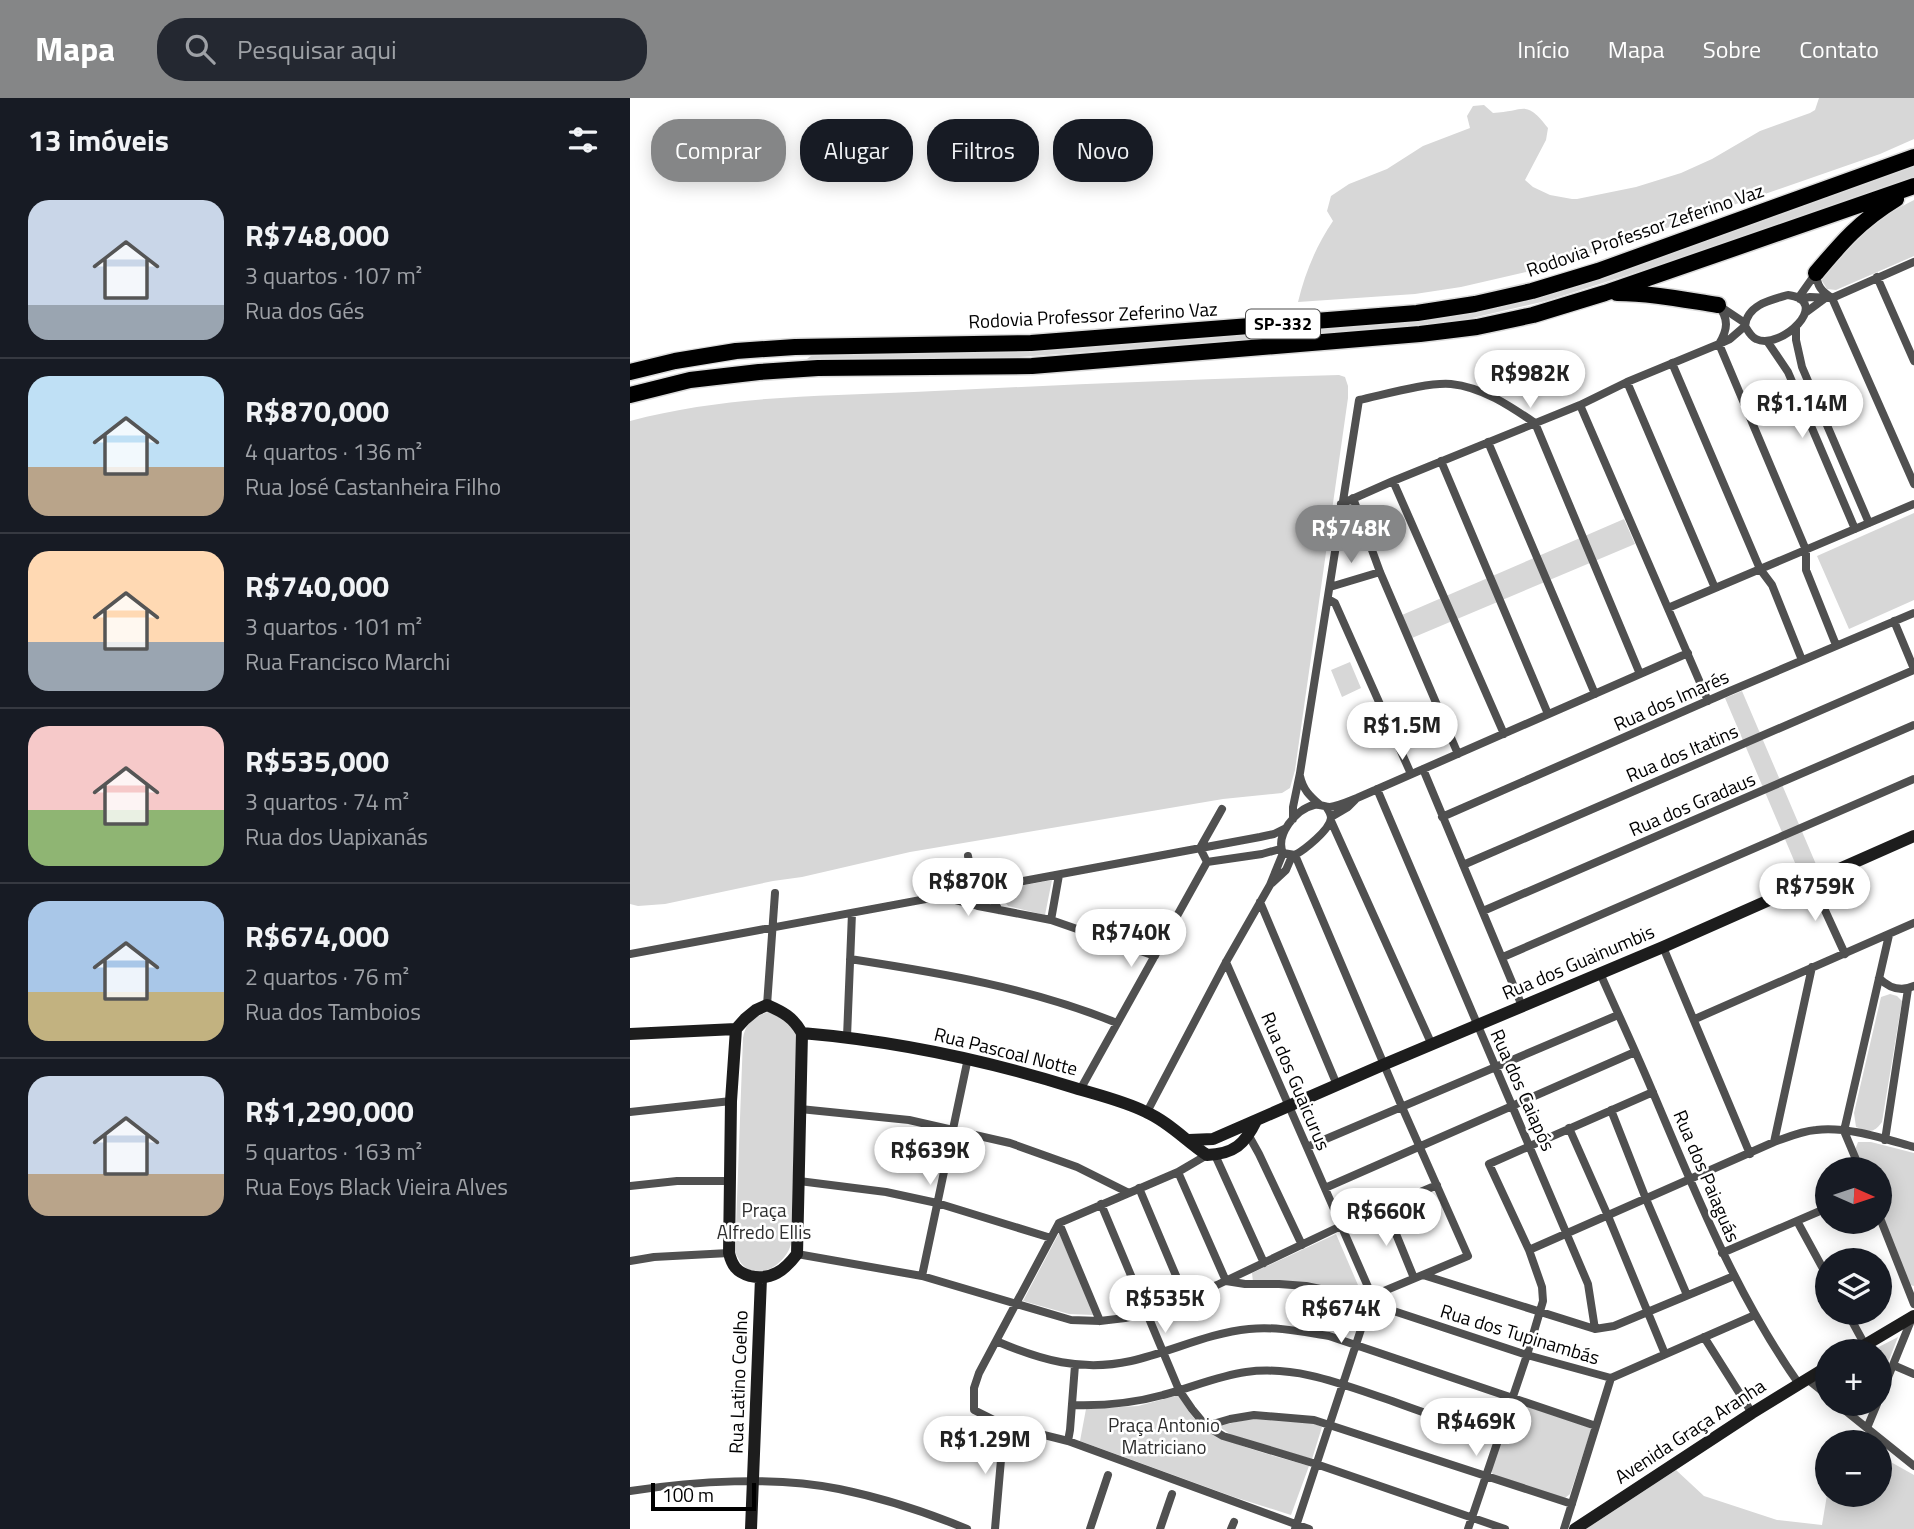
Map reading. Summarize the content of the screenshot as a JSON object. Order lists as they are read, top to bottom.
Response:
{
  "streets": {
    "highway": ["Rodovia Professor Zeferino Vaz", "SP-332"],
    "street": [
      "Rua dos Imarés",
      "Rua dos Itatins",
      "Rua dos Gradaus",
      "Rua dos Guainumbis",
      "Rua Pascoal Notte",
      "Rua dos Guaicurus",
      "Rua dos Caiapós",
      "Rua dos Paiaguás",
      "Rua dos Tupinambás",
      "Rua Latino Coelho",
      "Avenida Graça Aranha"
    ]
  },
  "crossings": [
    ["Rua dos Guainumbis", "Rua Pascoal Notte"],
    ["Rua dos Guainumbis", "Rua dos Guaicurus"],
    ["Rua dos Guainumbis", "Rua dos Caiapós"],
    ["Rua dos Guainumbis", "Rua dos Paiaguás"],
    ["Rua dos Guaicurus", "Rua dos Tupinambás"],
    ["Rua dos Paiaguás", "Rua dos Tupinambás"],
    ["Rua dos Paiaguás", "Avenida Graça Aranha"]
  ],
  "parks": ["Praça Alfredo Ellis", "Praça Antonio Matriciano"],
  "scale_bar": "100 m",
  "north": "right",
  "page": {
    "header": "Mapa",
    "search": "Pesquisar aqui",
    "nav": [
      "Início",
      "Mapa",
      "Sobre",
      "Contato"
    ],
    "heading": "13 imóveis",
    "chip": [
      "Comprar",
      "Alugar",
      "Filtros",
      "Novo"
    ],
    "list": [
      {
        "name": "R$748,000",
        "note": "3 quartos · 107 m² · Rua dos Gés"
      },
      {
        "name": "R$870,000",
        "note": "4 quartos · 136 m² · Rua José Castanheira Filho"
      },
      {
        "name": "R$740,000",
        "note": "3 quartos · 101 m² · Rua Francisco Marchi"
      },
      {
        "name": "R$535,000",
        "note": "3 quartos · 74 m² · Rua dos Uapixanás"
      },
      {
        "name": "R$674,000",
        "note": "2 quartos · 76 m² · Rua dos Tamboios"
      },
      {
        "name": "R$1,290,000",
        "note": "5 quartos · 163 m² · Rua Eoys Black Vieira Alves"
      }
    ],
    "price": [
      "R$982K",
      "R$1.14M",
      "R$748K",
      "R$1.5M",
      "R$870K",
      "R$759K",
      "R$740K",
      "R$639K",
      "R$660K",
      "R$535K",
      "R$674K",
      "R$469K",
      "R$1.29M"
    ],
    "map_buttons": ["+", "−"],
    "scale": "100 m"
  }
}
